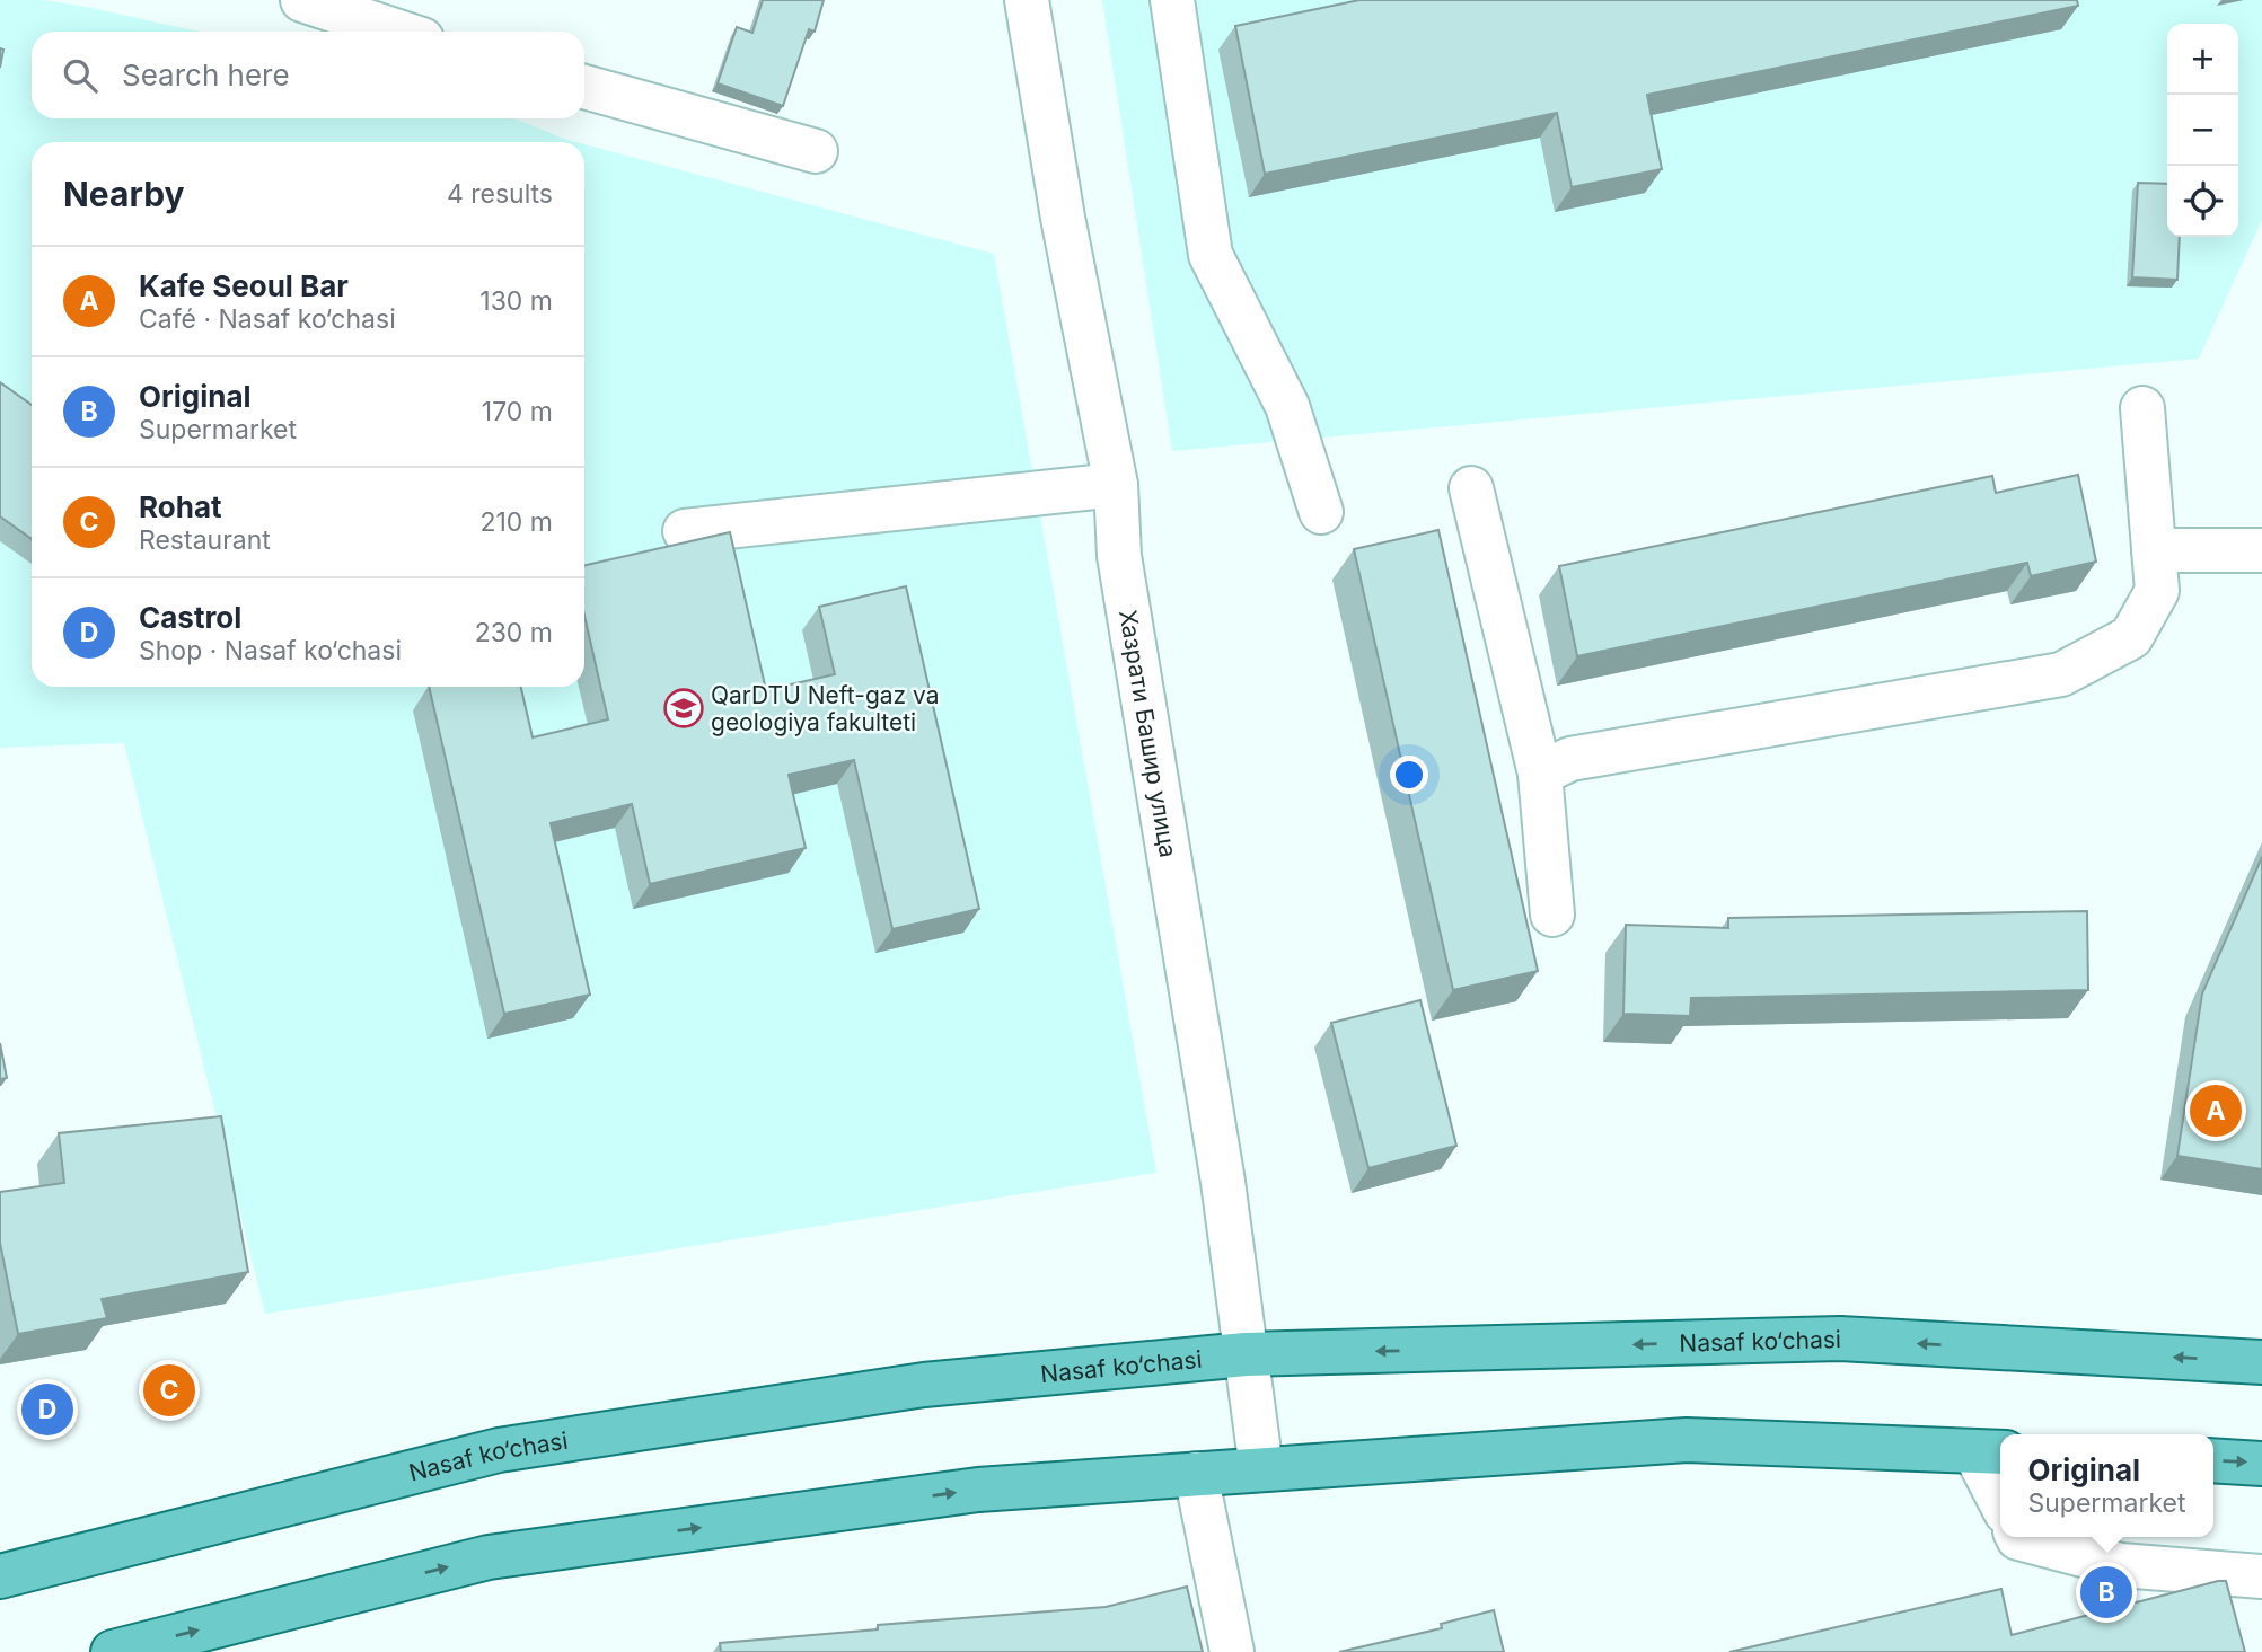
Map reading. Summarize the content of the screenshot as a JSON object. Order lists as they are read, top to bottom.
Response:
{
  "streets": {
    "main road": ["Nasaf ko‘chasi"],
    "street": ["Хазрати Башир улица"]
  },
  "crossings": [
    ["Хазрати Башир улица", "Nasaf ko‘chasi"]
  ],
  "places": {
    "school or university": ["QarDTU Neft-gaz va geologiya fakulteti"]
  },
  "page": {
    "map_buttons": ["+", "−"],
    "search": "Search here",
    "heading": ["Nearby", "4 results"],
    "list": [
      {
        "mark": "A",
        "name": "Kafe Seoul Bar",
        "note": "Café · Nasaf ko‘chasi",
        "value": "130 m"
      },
      {
        "mark": "B",
        "name": "Original",
        "note": "Supermarket",
        "value": "170 m"
      },
      {
        "mark": "C",
        "name": "Rohat",
        "note": "Restaurant",
        "value": "210 m"
      },
      {
        "mark": "D",
        "name": "Castrol",
        "note": "Shop · Nasaf ko‘chasi",
        "value": "230 m"
      }
    ],
    "pins": [
      "A",
      "C",
      "D",
      "B"
    ],
    "popup": ["Original", "Supermarket"]
  }
}
